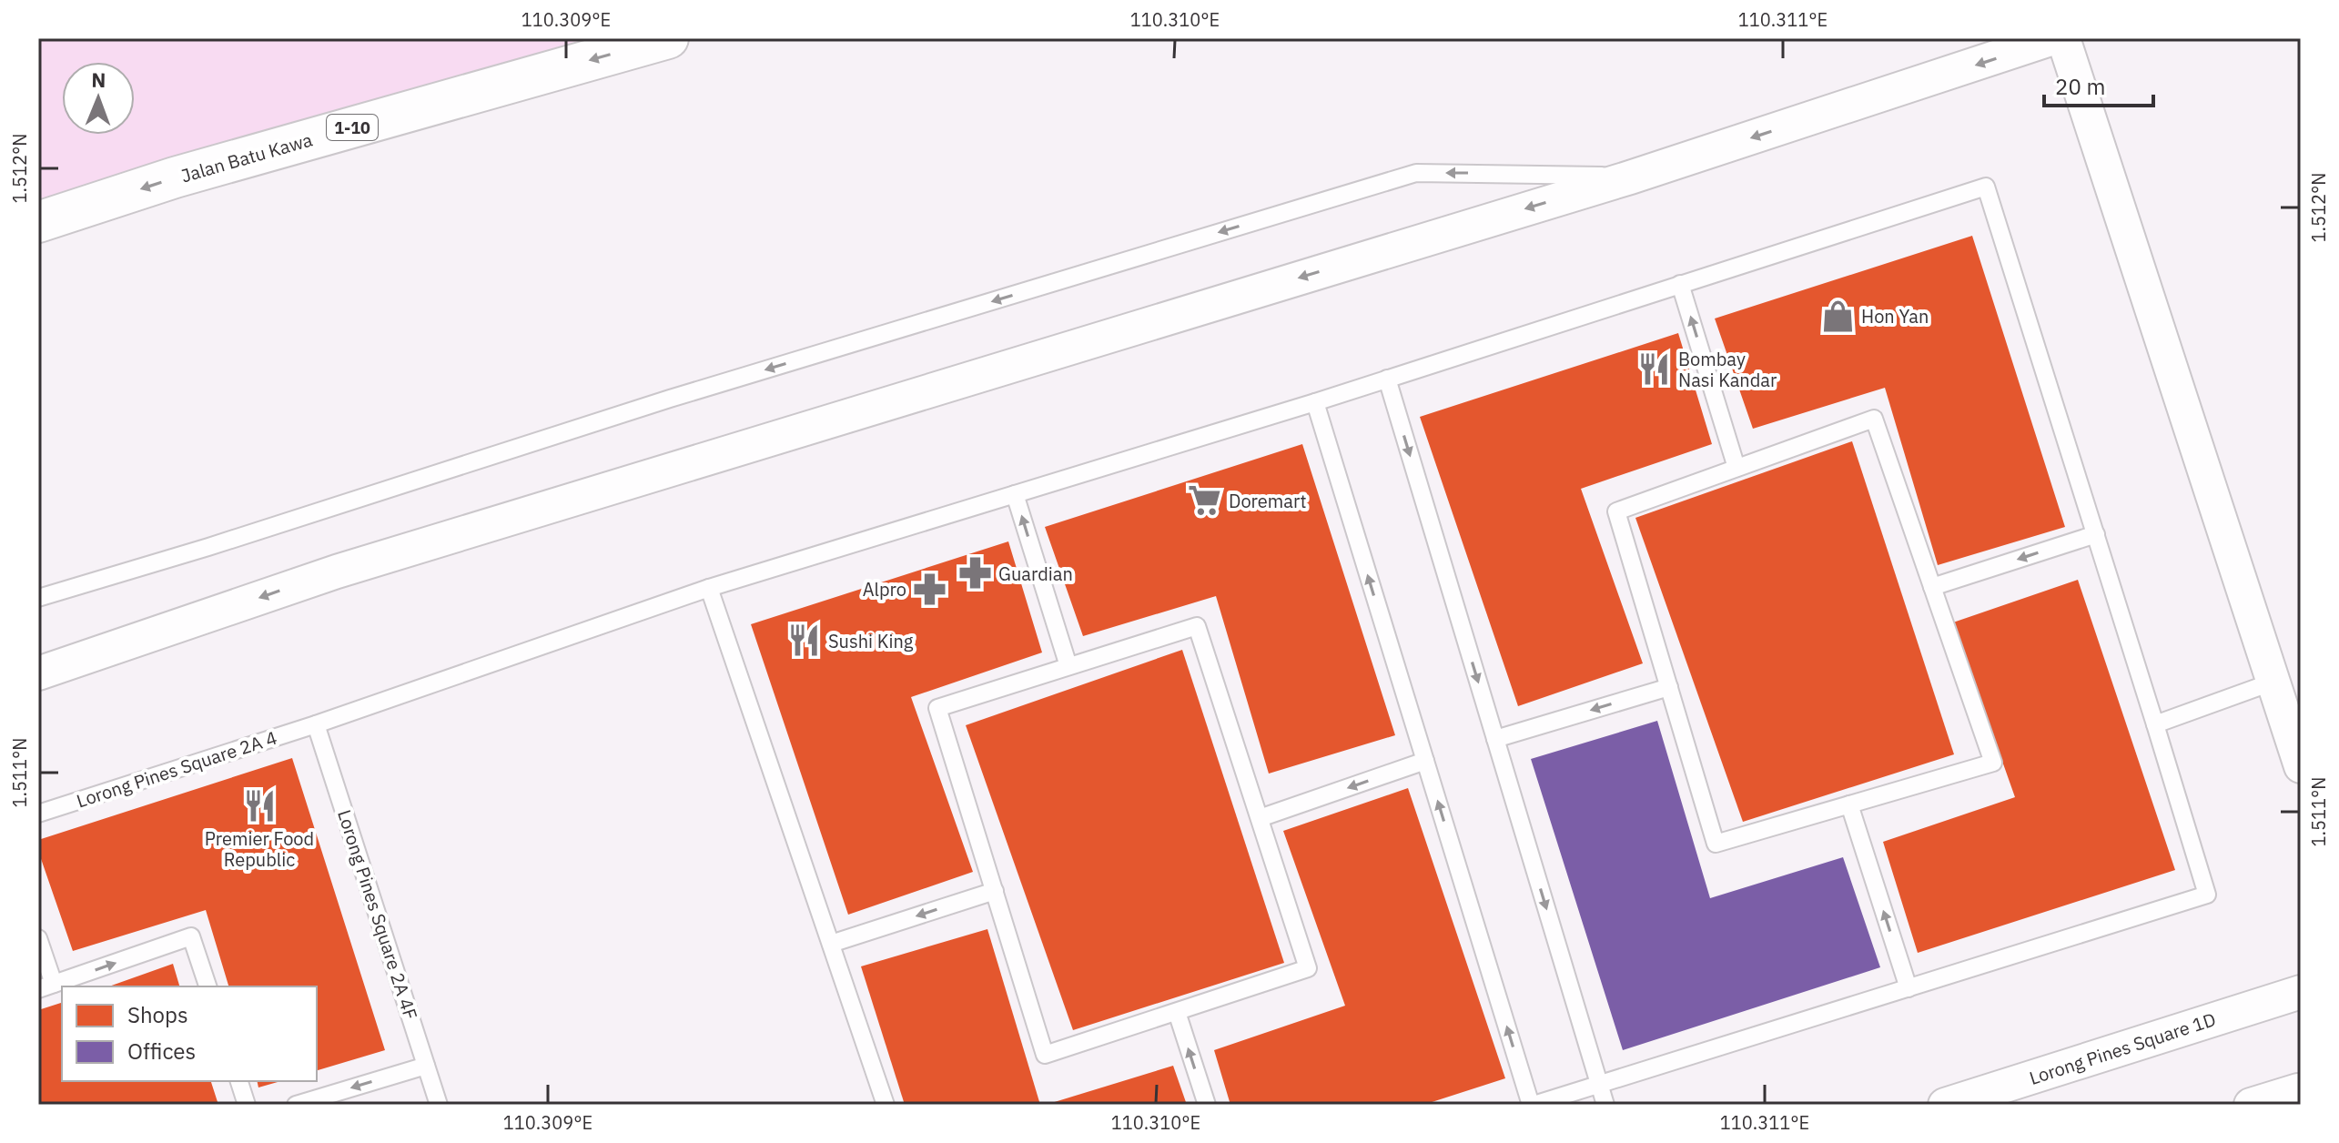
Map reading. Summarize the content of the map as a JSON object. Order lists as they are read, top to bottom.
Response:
{
  "streets": {
    "highway": ["1-10", "Jalan Batu Kawa"],
    "street": ["Lorong Pines Square 1D"],
    "lane": ["Lorong Pines Square 2A 4", "Lorong Pines Square 2A 4F"]
  },
  "crossings": [
    ["Lorong Pines Square 2A 4", "Lorong Pines Square 2A 4F"]
  ],
  "one_way": ["Jalan Batu Kawa"],
  "places": {
    "shop": ["Hon Yan"],
    "restaurant": ["Bombay Nasi Kandar", "Sushi King", "Premier Food Republic"],
    "supermarket": ["Doremart"],
    "pharmacy": ["Guardian", "Alpro"]
  },
  "legend": ["Shops", "Offices"],
  "scale_bar": "20 m",
  "north": "top",
  "coordinates": [
    "110.309°E",
    "110.310°E",
    "110.311°E",
    "1.512°N",
    "1.511°N"
  ]
}
